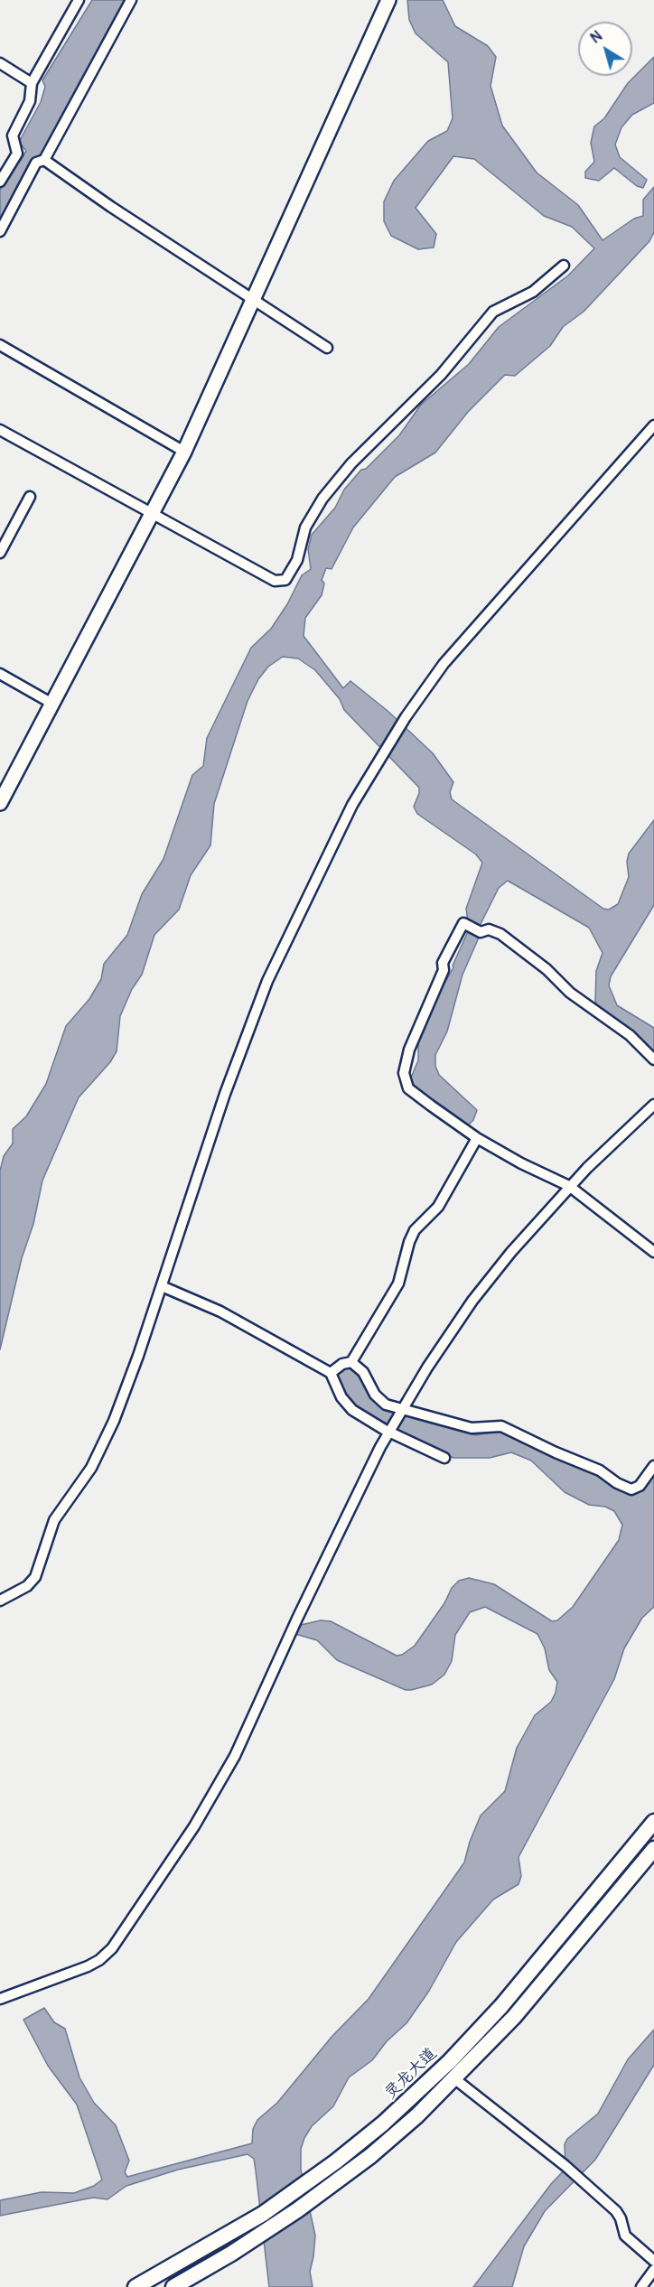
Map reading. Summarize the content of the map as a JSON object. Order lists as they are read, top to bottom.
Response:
{
  "streets": {
    "main road": ["灵龙大道"]
  },
  "north": "top left"
}
